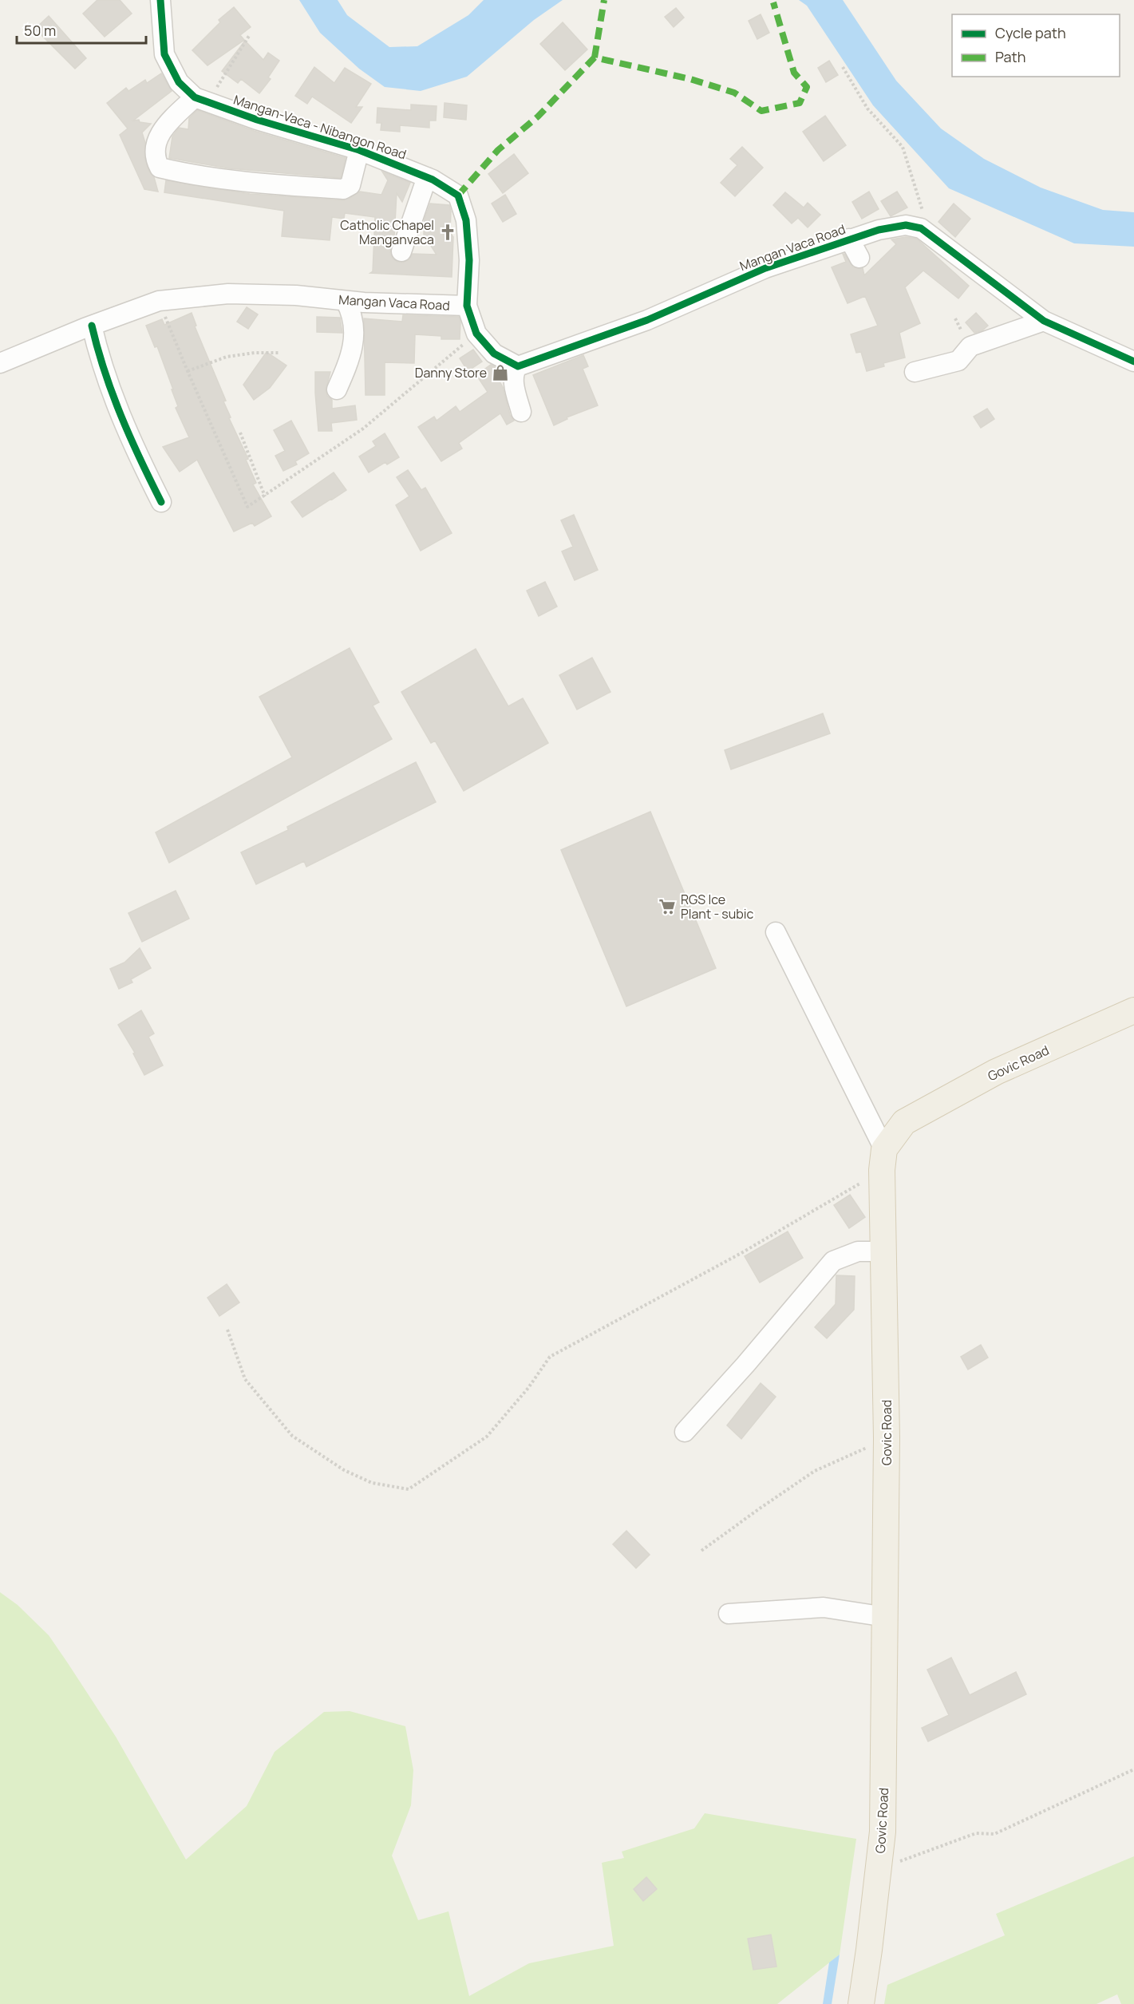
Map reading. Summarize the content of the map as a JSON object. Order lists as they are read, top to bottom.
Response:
{
  "streets": {
    "main road": ["Govic Road"],
    "street": ["Mangan-Vaca - Nibangon Road", "Mangan Vaca Road"]
  },
  "crossings": [
    ["Mangan-Vaca - Nibangon Road", "Mangan Vaca Road"]
  ],
  "places": {
    "church": ["Catholic Chapel Manganvaca"],
    "shop": ["Danny Store"],
    "supermarket": ["RGS Ice Plant - subic"]
  },
  "legend": ["Cycle path", "Path"],
  "scale_bar": "50 m"
}
